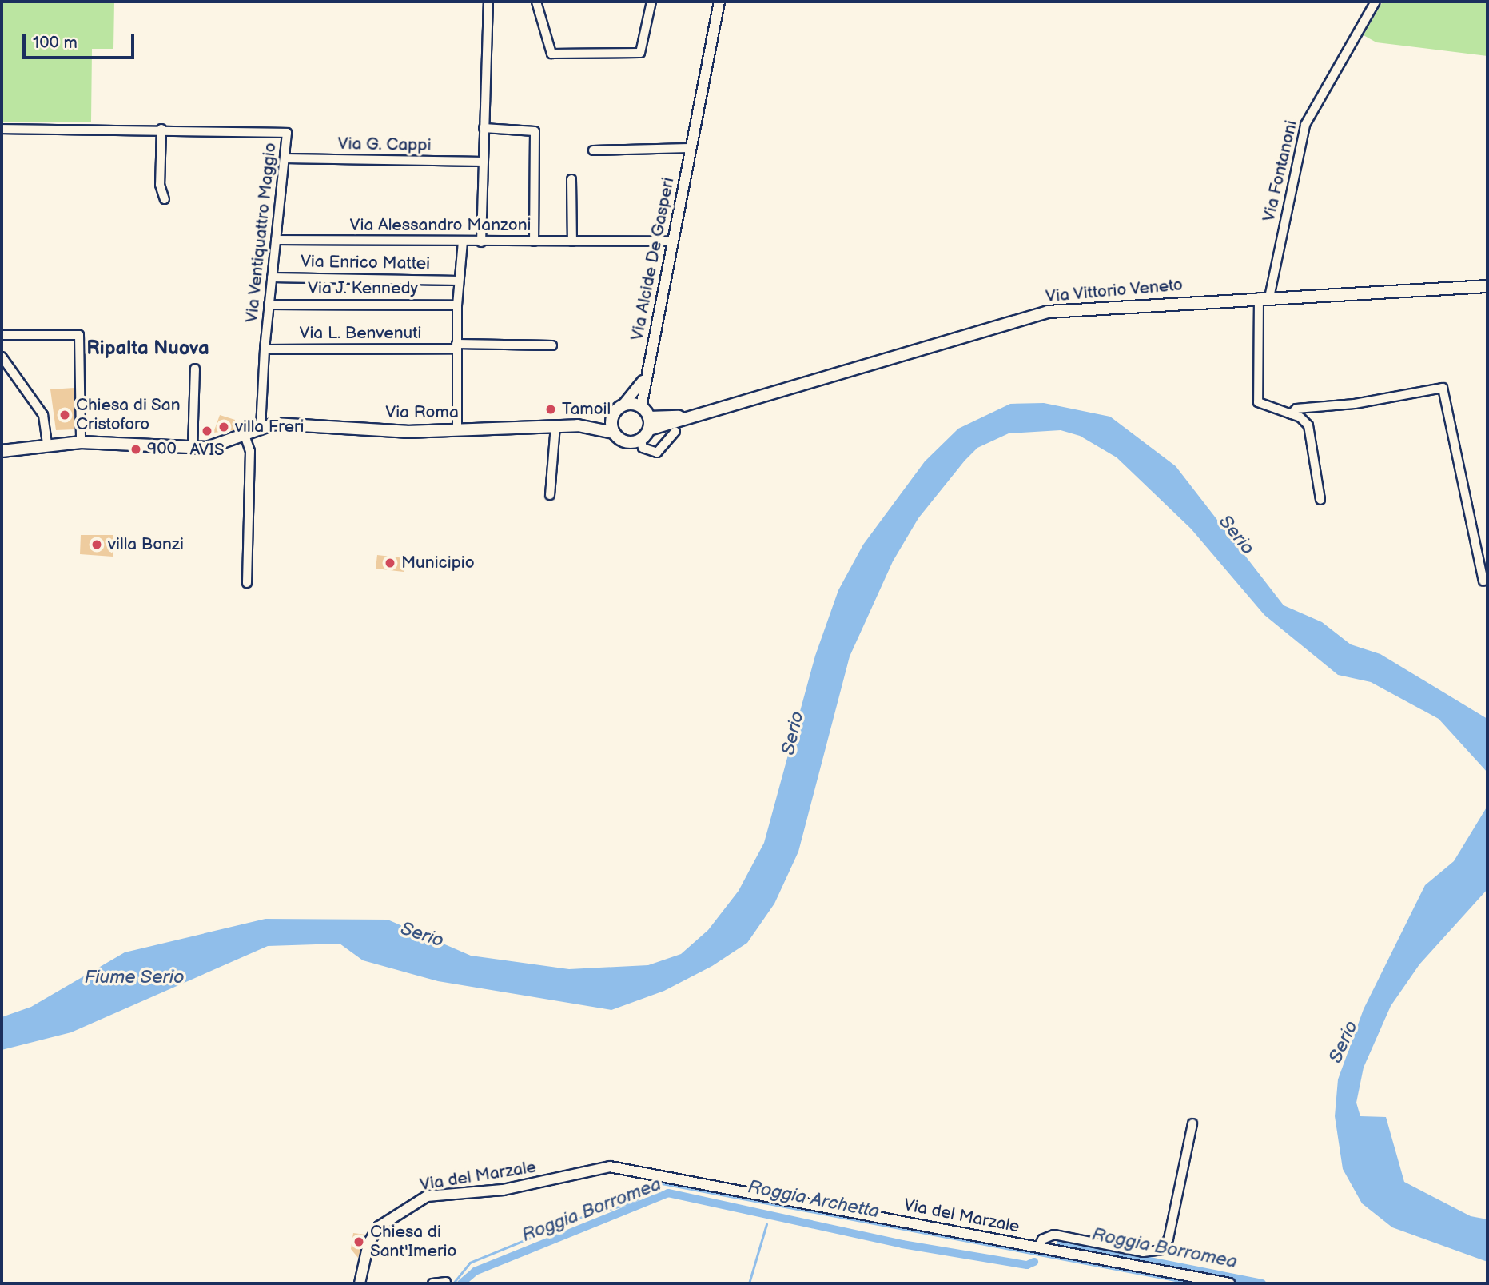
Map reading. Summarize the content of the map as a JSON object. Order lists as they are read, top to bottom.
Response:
{
  "streets": {
    "main road": ["Via Vittorio Veneto", "Via Roma"],
    "street": [
      "Via G. Cappi",
      "Via Fontanoni",
      "Via Alessandro Manzoni",
      "Via Ventiquattro Maggio",
      "Via Alcide De Gasperi",
      "Via Enrico Mattei",
      "Via J. Kennedy",
      "Via L. Benvenuti",
      "Via del Marzale"
    ]
  },
  "crossings": [
    ["Via G. Cappi", "Via Ventiquattro Maggio"],
    ["Via Fontanoni", "Via Vittorio Veneto"],
    ["Via Alessandro Manzoni", "Via Ventiquattro Maggio"],
    ["Via Alessandro Manzoni", "Via Alcide De Gasperi"],
    ["Via Ventiquattro Maggio", "Via Enrico Mattei"],
    ["Via Ventiquattro Maggio", "Via J. Kennedy"],
    ["Via Ventiquattro Maggio", "Via L. Benvenuti"],
    ["Via Ventiquattro Maggio", "Via Roma"]
  ],
  "districts": ["Ripalta Nuova"],
  "water": [
    "Serio",
    "Fiume Serio",
    "Roggia Archetta",
    "Roggia Borromea"
  ],
  "places": [
    "Tamoil",
    "Chiesa di San Cristoforo",
    "villa Freri",
    "AVIS",
    "900",
    "villa Bonzi",
    "Municipio",
    "Chiesa di Sant'Imerio"
  ],
  "scale_bar": "100 m"
}
